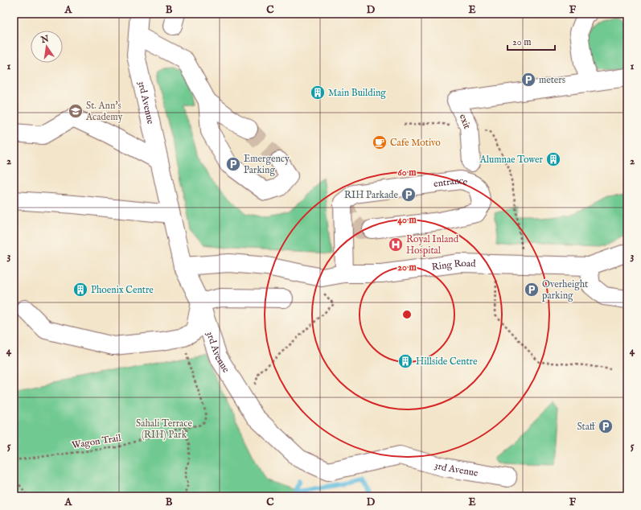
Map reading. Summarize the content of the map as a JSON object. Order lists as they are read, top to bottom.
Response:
{
  "streets": {
    "street": [
      "3rd Avenue",
      "exit",
      "entrance",
      "Ring Road"
    ],
    "path": ["Wagon Trail"]
  },
  "crossings": [
    ["3rd Avenue", "Ring Road"],
    ["entrance", "Ring Road"]
  ],
  "parks": ["Sahali Terrace (RIH) Park"],
  "places": {
    "parking": [
      "meters",
      "Emergency Parking",
      "RIH Parkade",
      "Overheight parking",
      "Staff"
    ],
    "building": [
      "Main Building",
      "Alumnae Tower",
      "Phoenix Centre",
      "Hillside Centre"
    ],
    "school or university": ["St. Ann's Academy"],
    "cafe": ["Cafe Motivo"],
    "hospital": ["Royal Inland Hospital"]
  },
  "scale_bar": "20 m",
  "north": "top",
  "grid": {
    "columns": [
      "A",
      "B",
      "C",
      "D",
      "E",
      "F"
    ],
    "rows": [
      "1",
      "2",
      "3",
      "4",
      "5"
    ]
  },
  "rings": ["60 m", "40 m", "20 m"]
}
